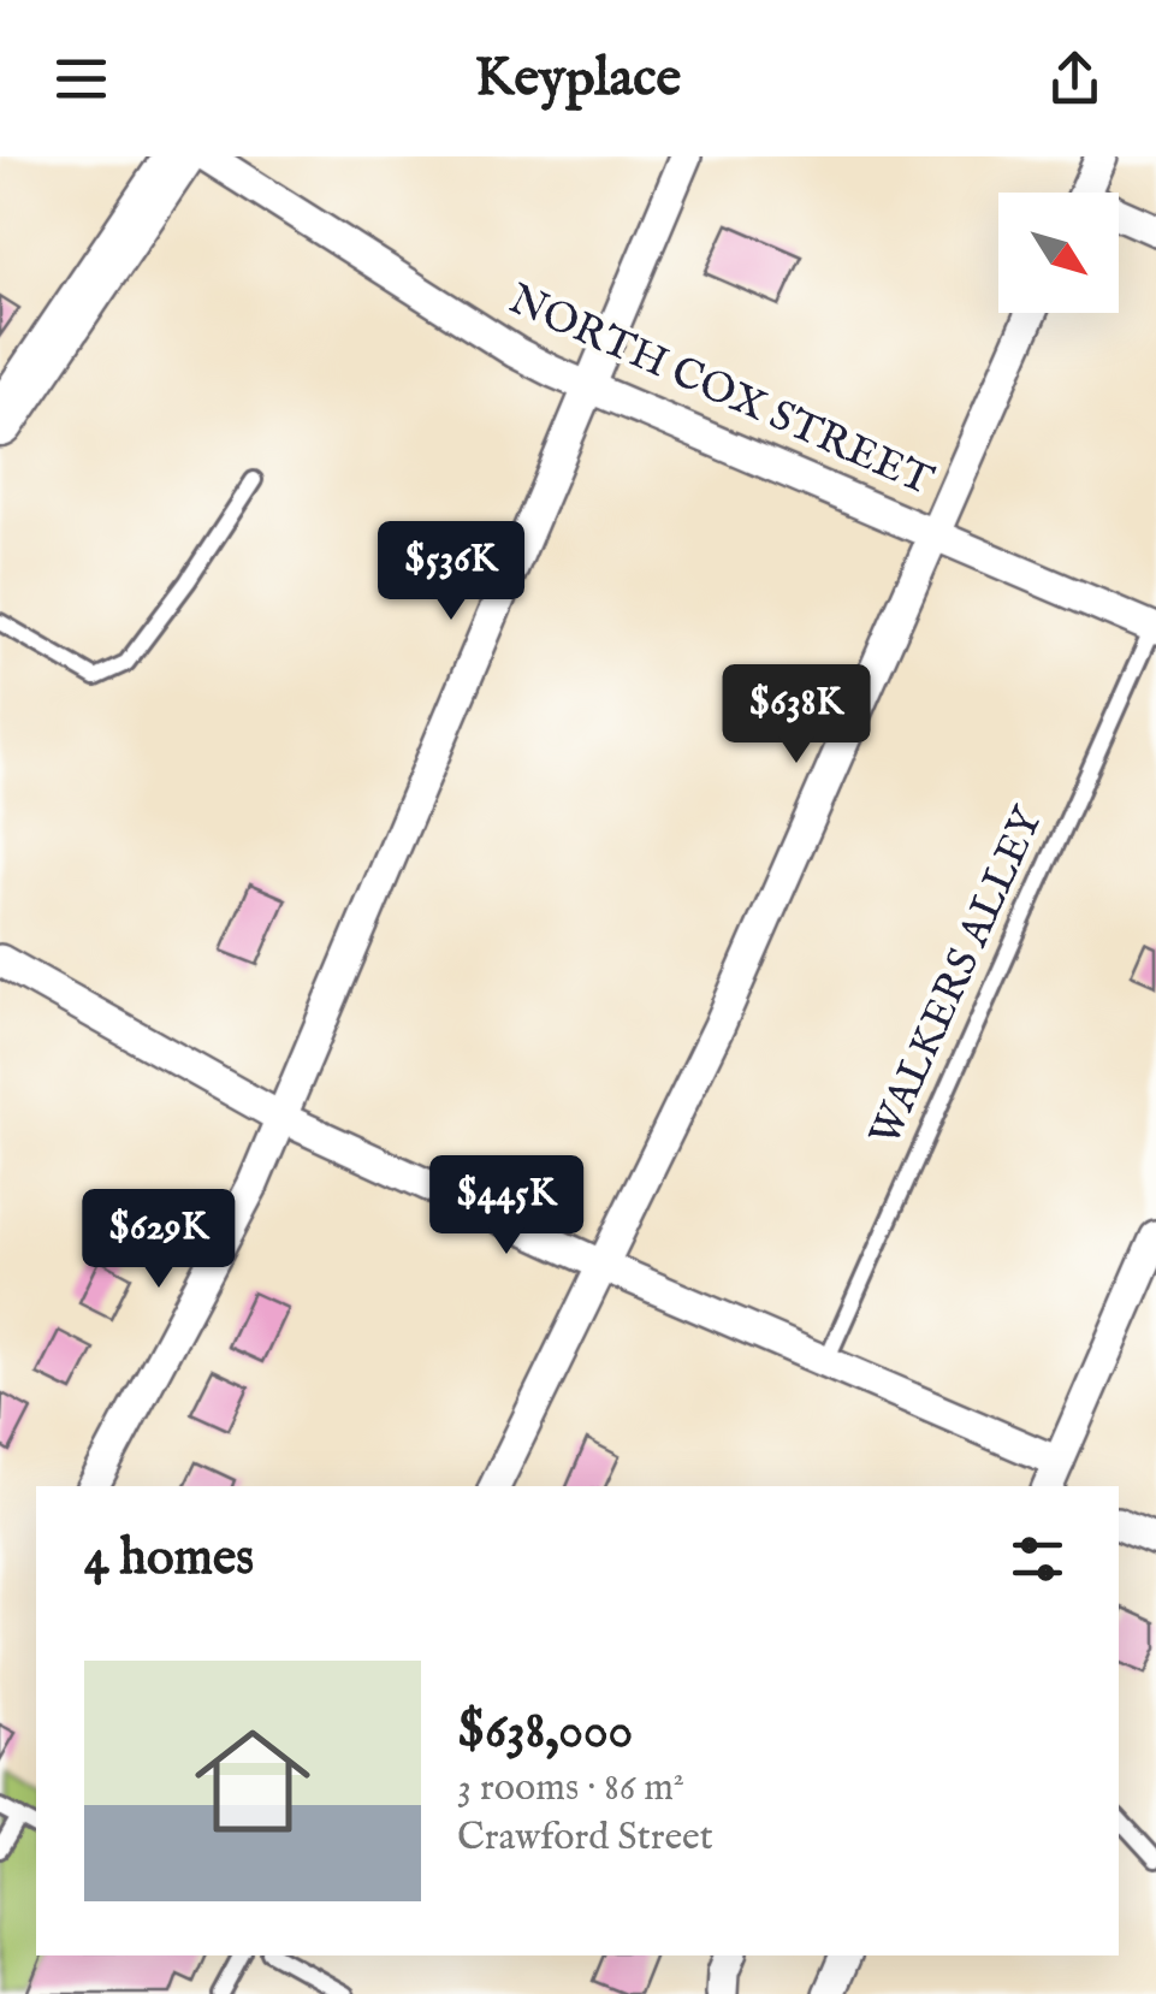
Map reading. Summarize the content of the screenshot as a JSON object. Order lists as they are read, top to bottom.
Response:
{
  "streets": {
    "street": ["NORTH COX STREET"],
    "lane": ["WALKERS ALLEY"]
  },
  "crossings": [
    ["NORTH COX STREET", "WALKERS ALLEY"]
  ],
  "north": "bottom right",
  "page": {
    "header": "Keyplace",
    "price": [
      "$536K",
      "$638K",
      "$445K",
      "$629K"
    ],
    "heading": "4 homes",
    "list": [
      {
        "name": "$638,000",
        "note": "3 rooms · 86 m² · Crawford Street"
      }
    ]
  }
}
